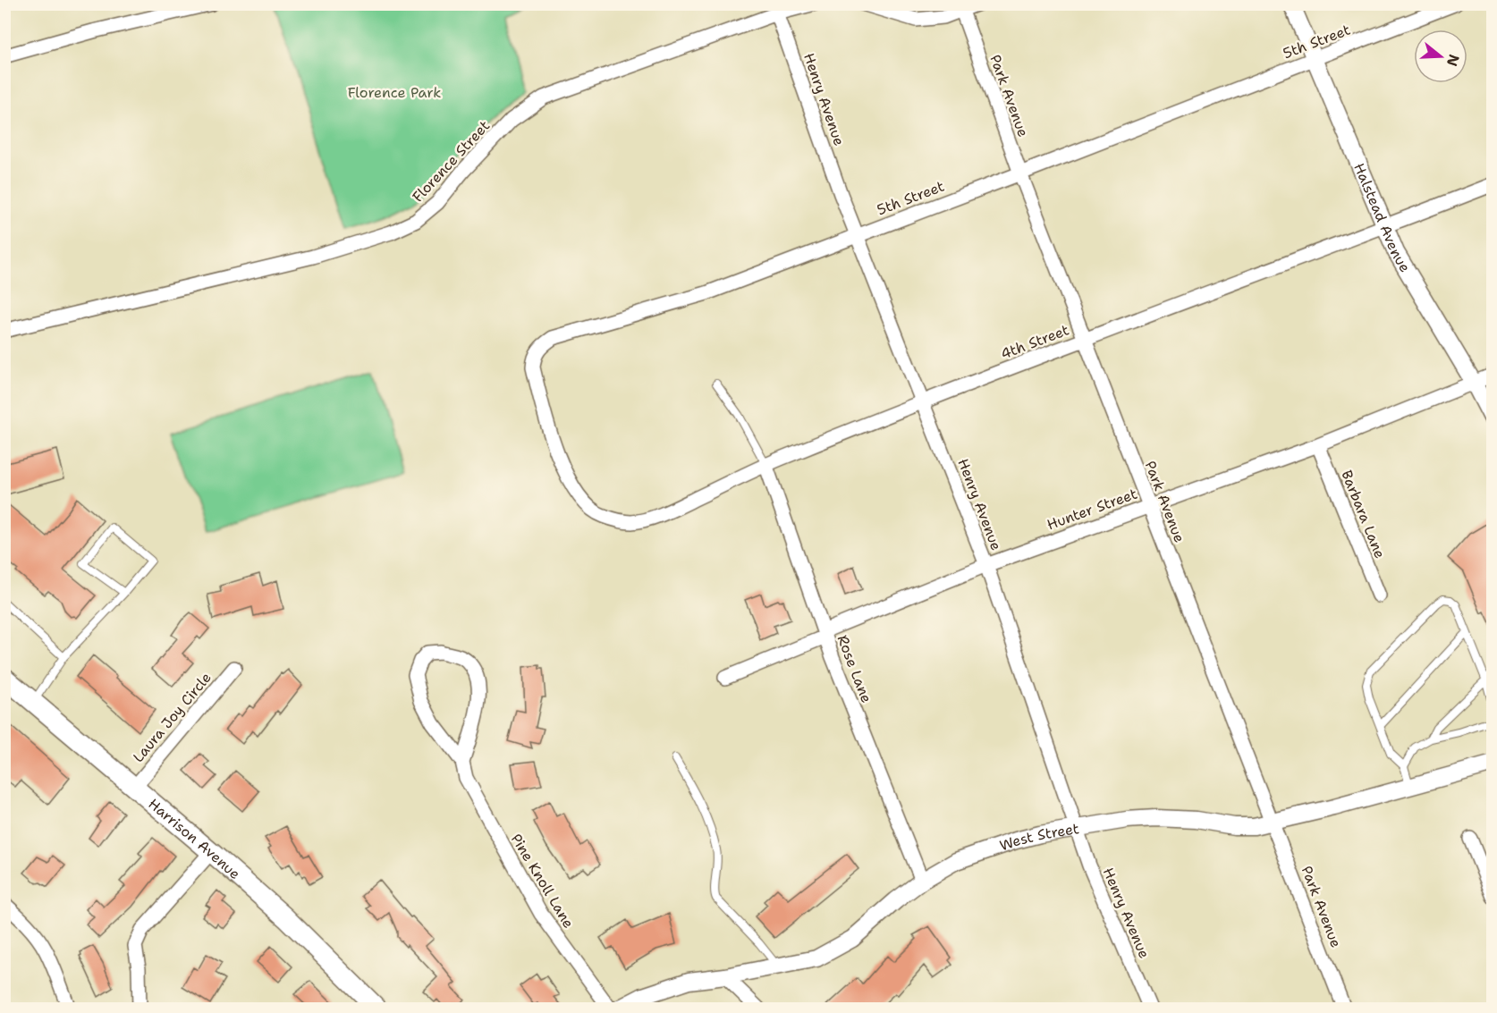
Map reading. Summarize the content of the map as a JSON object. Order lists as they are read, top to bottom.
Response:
{
  "streets": {
    "main road": ["Harrison Avenue"],
    "street": [
      "5th Street",
      "Park Avenue",
      "Henry Avenue",
      "Florence Street",
      "Halstead Avenue",
      "4th Street",
      "Hunter Street",
      "Barbara Lane",
      "Rose Lane",
      "Laura Joy Circle",
      "West Street",
      "Pine Knoll Lane"
    ]
  },
  "crossings": [
    ["5th Street", "Park Avenue"],
    ["5th Street", "Henry Avenue"],
    ["5th Street", "Halstead Avenue"],
    ["5th Street", "4th Street"],
    ["Park Avenue", "4th Street"],
    ["Park Avenue", "Hunter Street"],
    ["Park Avenue", "West Street"],
    ["Henry Avenue", "Florence Street"],
    ["Henry Avenue", "4th Street"],
    ["Henry Avenue", "Hunter Street"],
    ["Henry Avenue", "West Street"],
    ["Halstead Avenue", "4th Street"],
    ["Halstead Avenue", "Hunter Street"],
    ["4th Street", "Rose Lane"],
    ["Hunter Street", "Barbara Lane"],
    ["Hunter Street", "Rose Lane"],
    ["Rose Lane", "West Street"],
    ["Laura Joy Circle", "Harrison Avenue"]
  ],
  "parks": ["Florence Park"],
  "north": "right"
}
